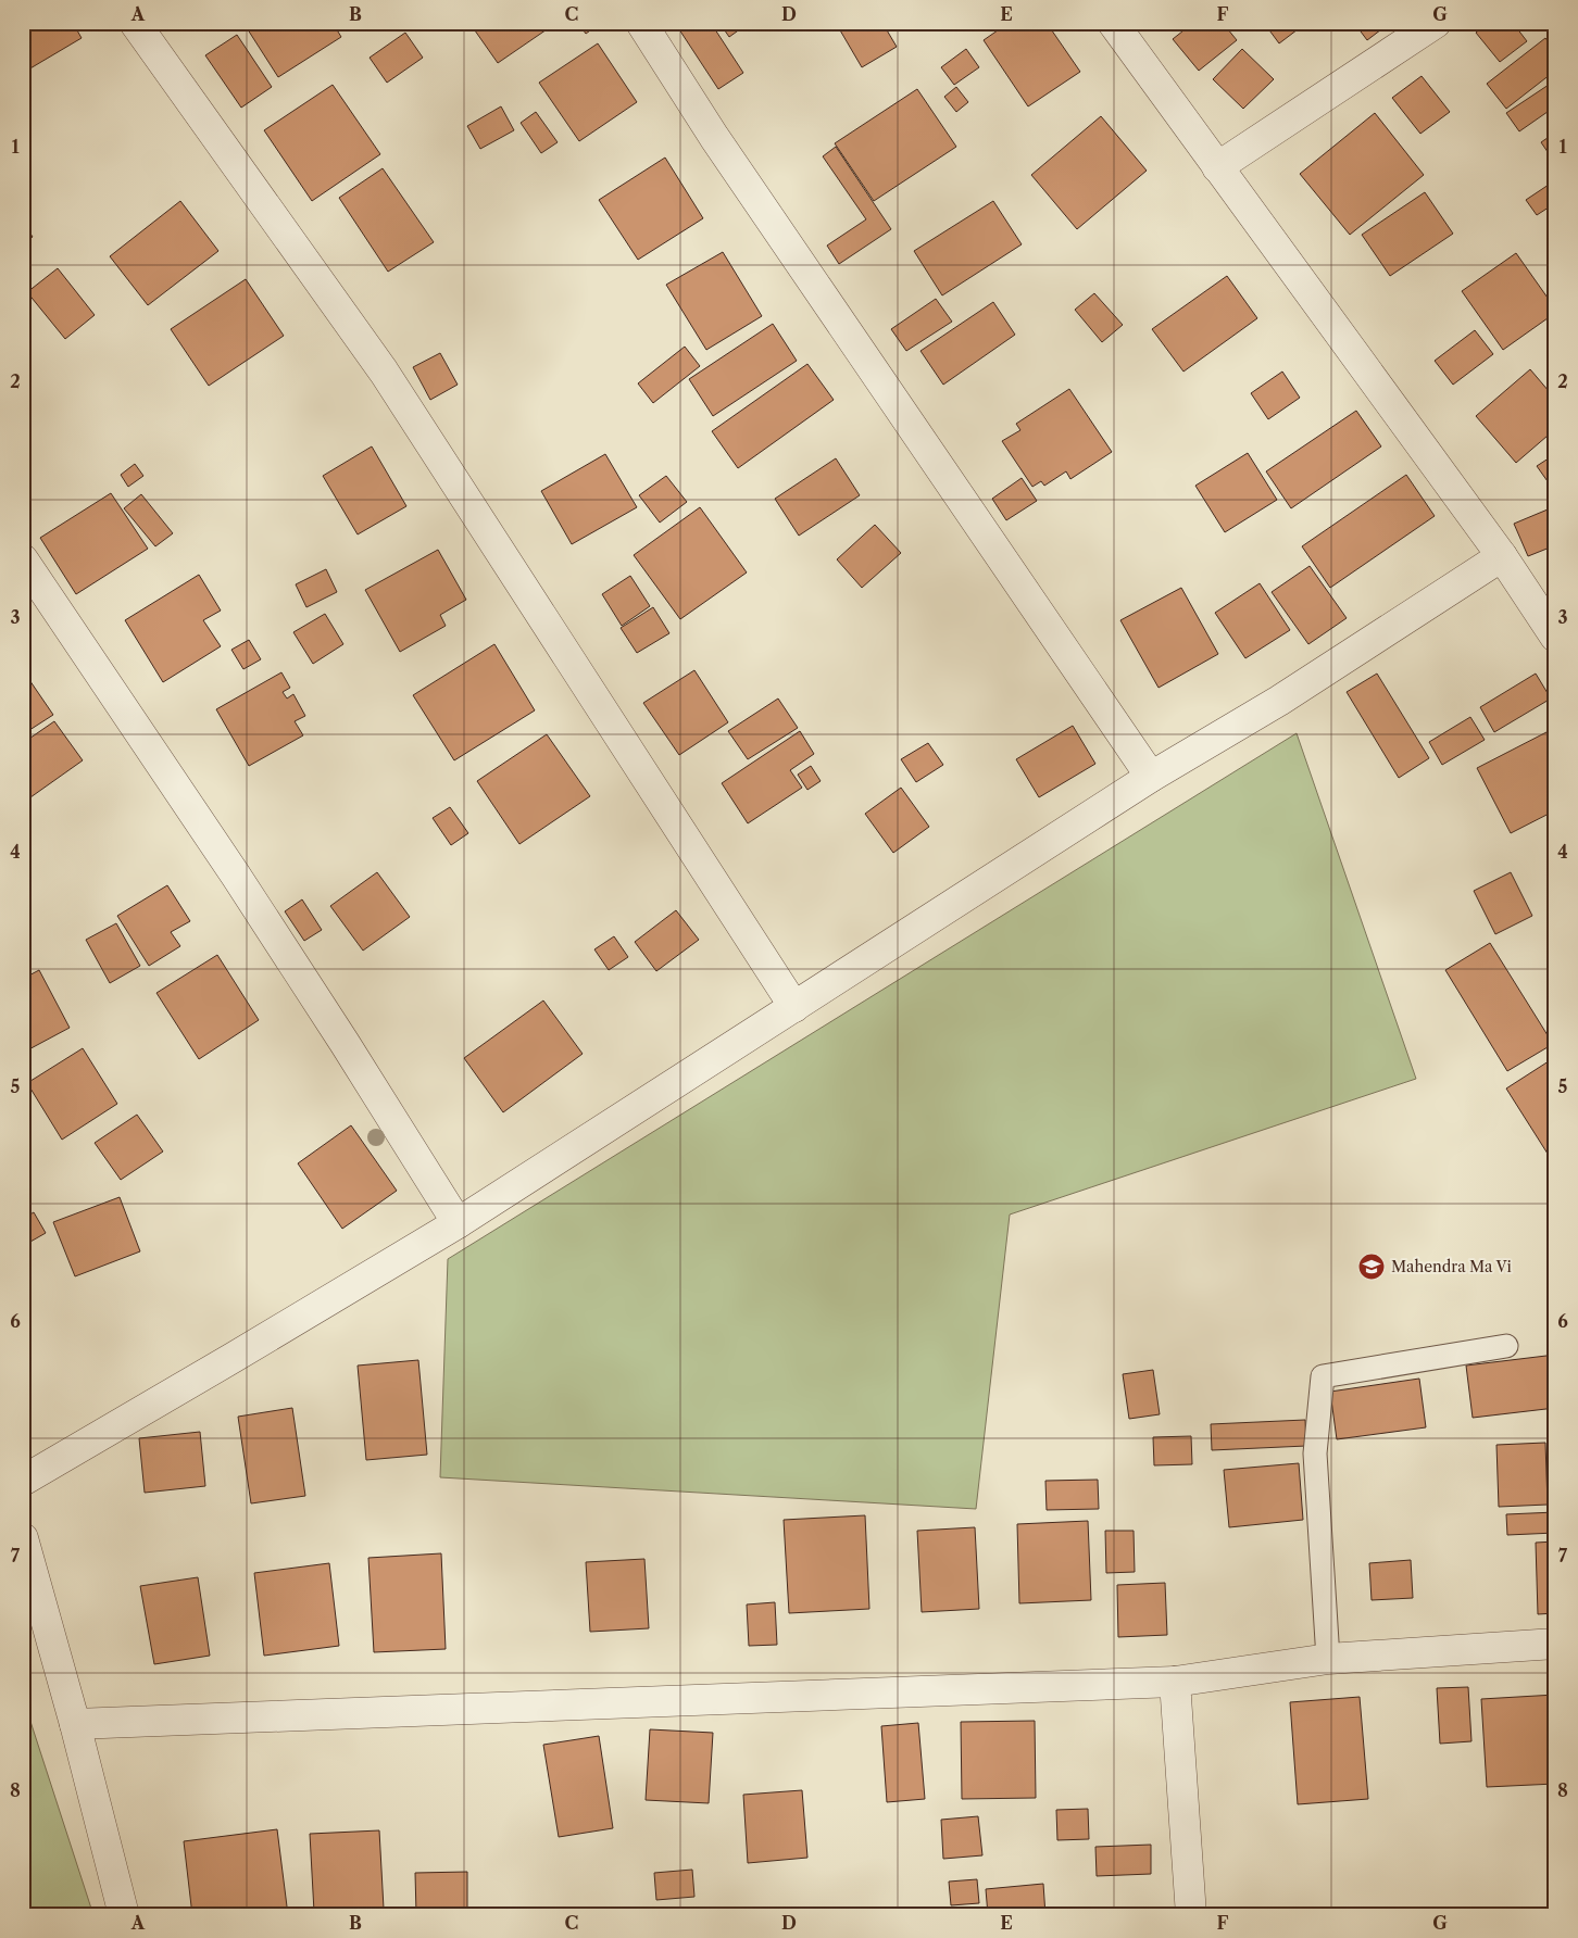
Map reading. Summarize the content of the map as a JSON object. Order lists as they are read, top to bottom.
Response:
{
  "places": {
    "school or university": ["Mahendra Ma Vi"]
  },
  "grid": {
    "columns": [
      "A",
      "B",
      "C",
      "D",
      "E",
      "F",
      "G"
    ],
    "rows": [
      "1",
      "2",
      "3",
      "4",
      "5",
      "6",
      "7",
      "8"
    ]
  }
}
